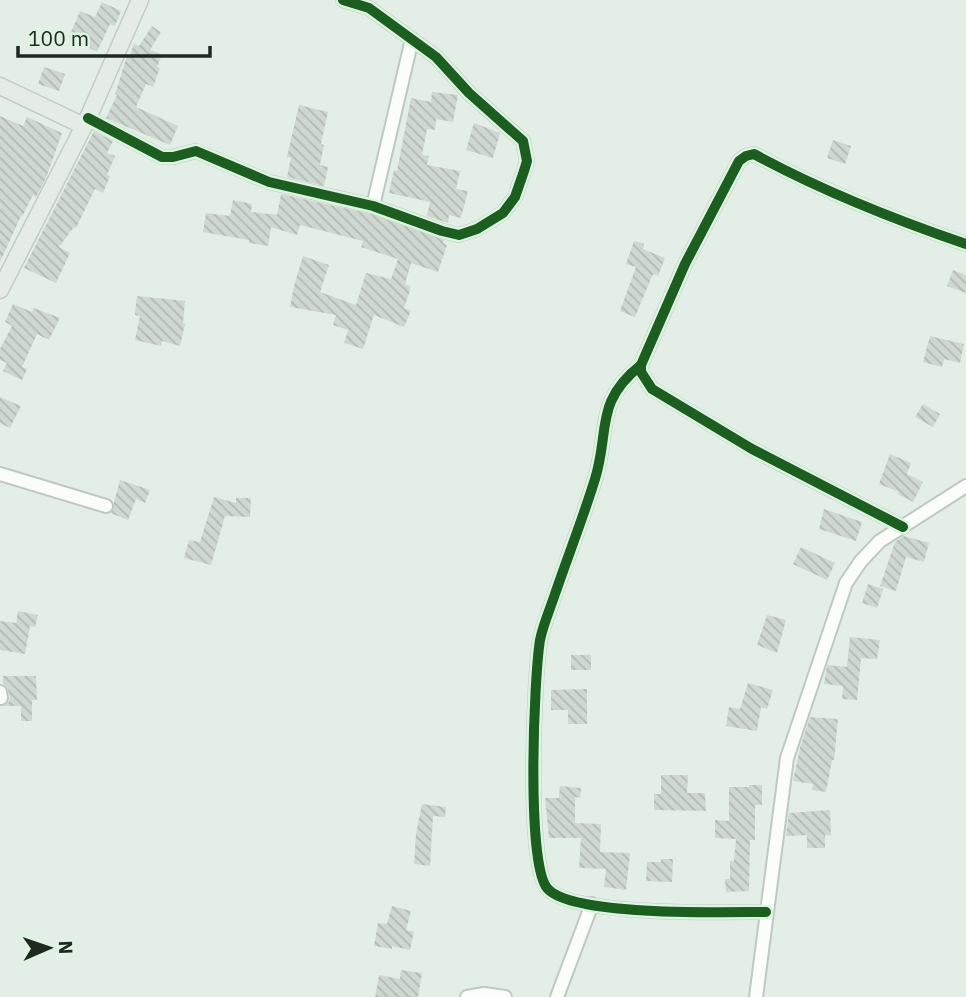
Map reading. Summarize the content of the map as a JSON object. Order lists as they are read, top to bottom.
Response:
{
  "scale_bar": "100 m",
  "north": "right"
}
